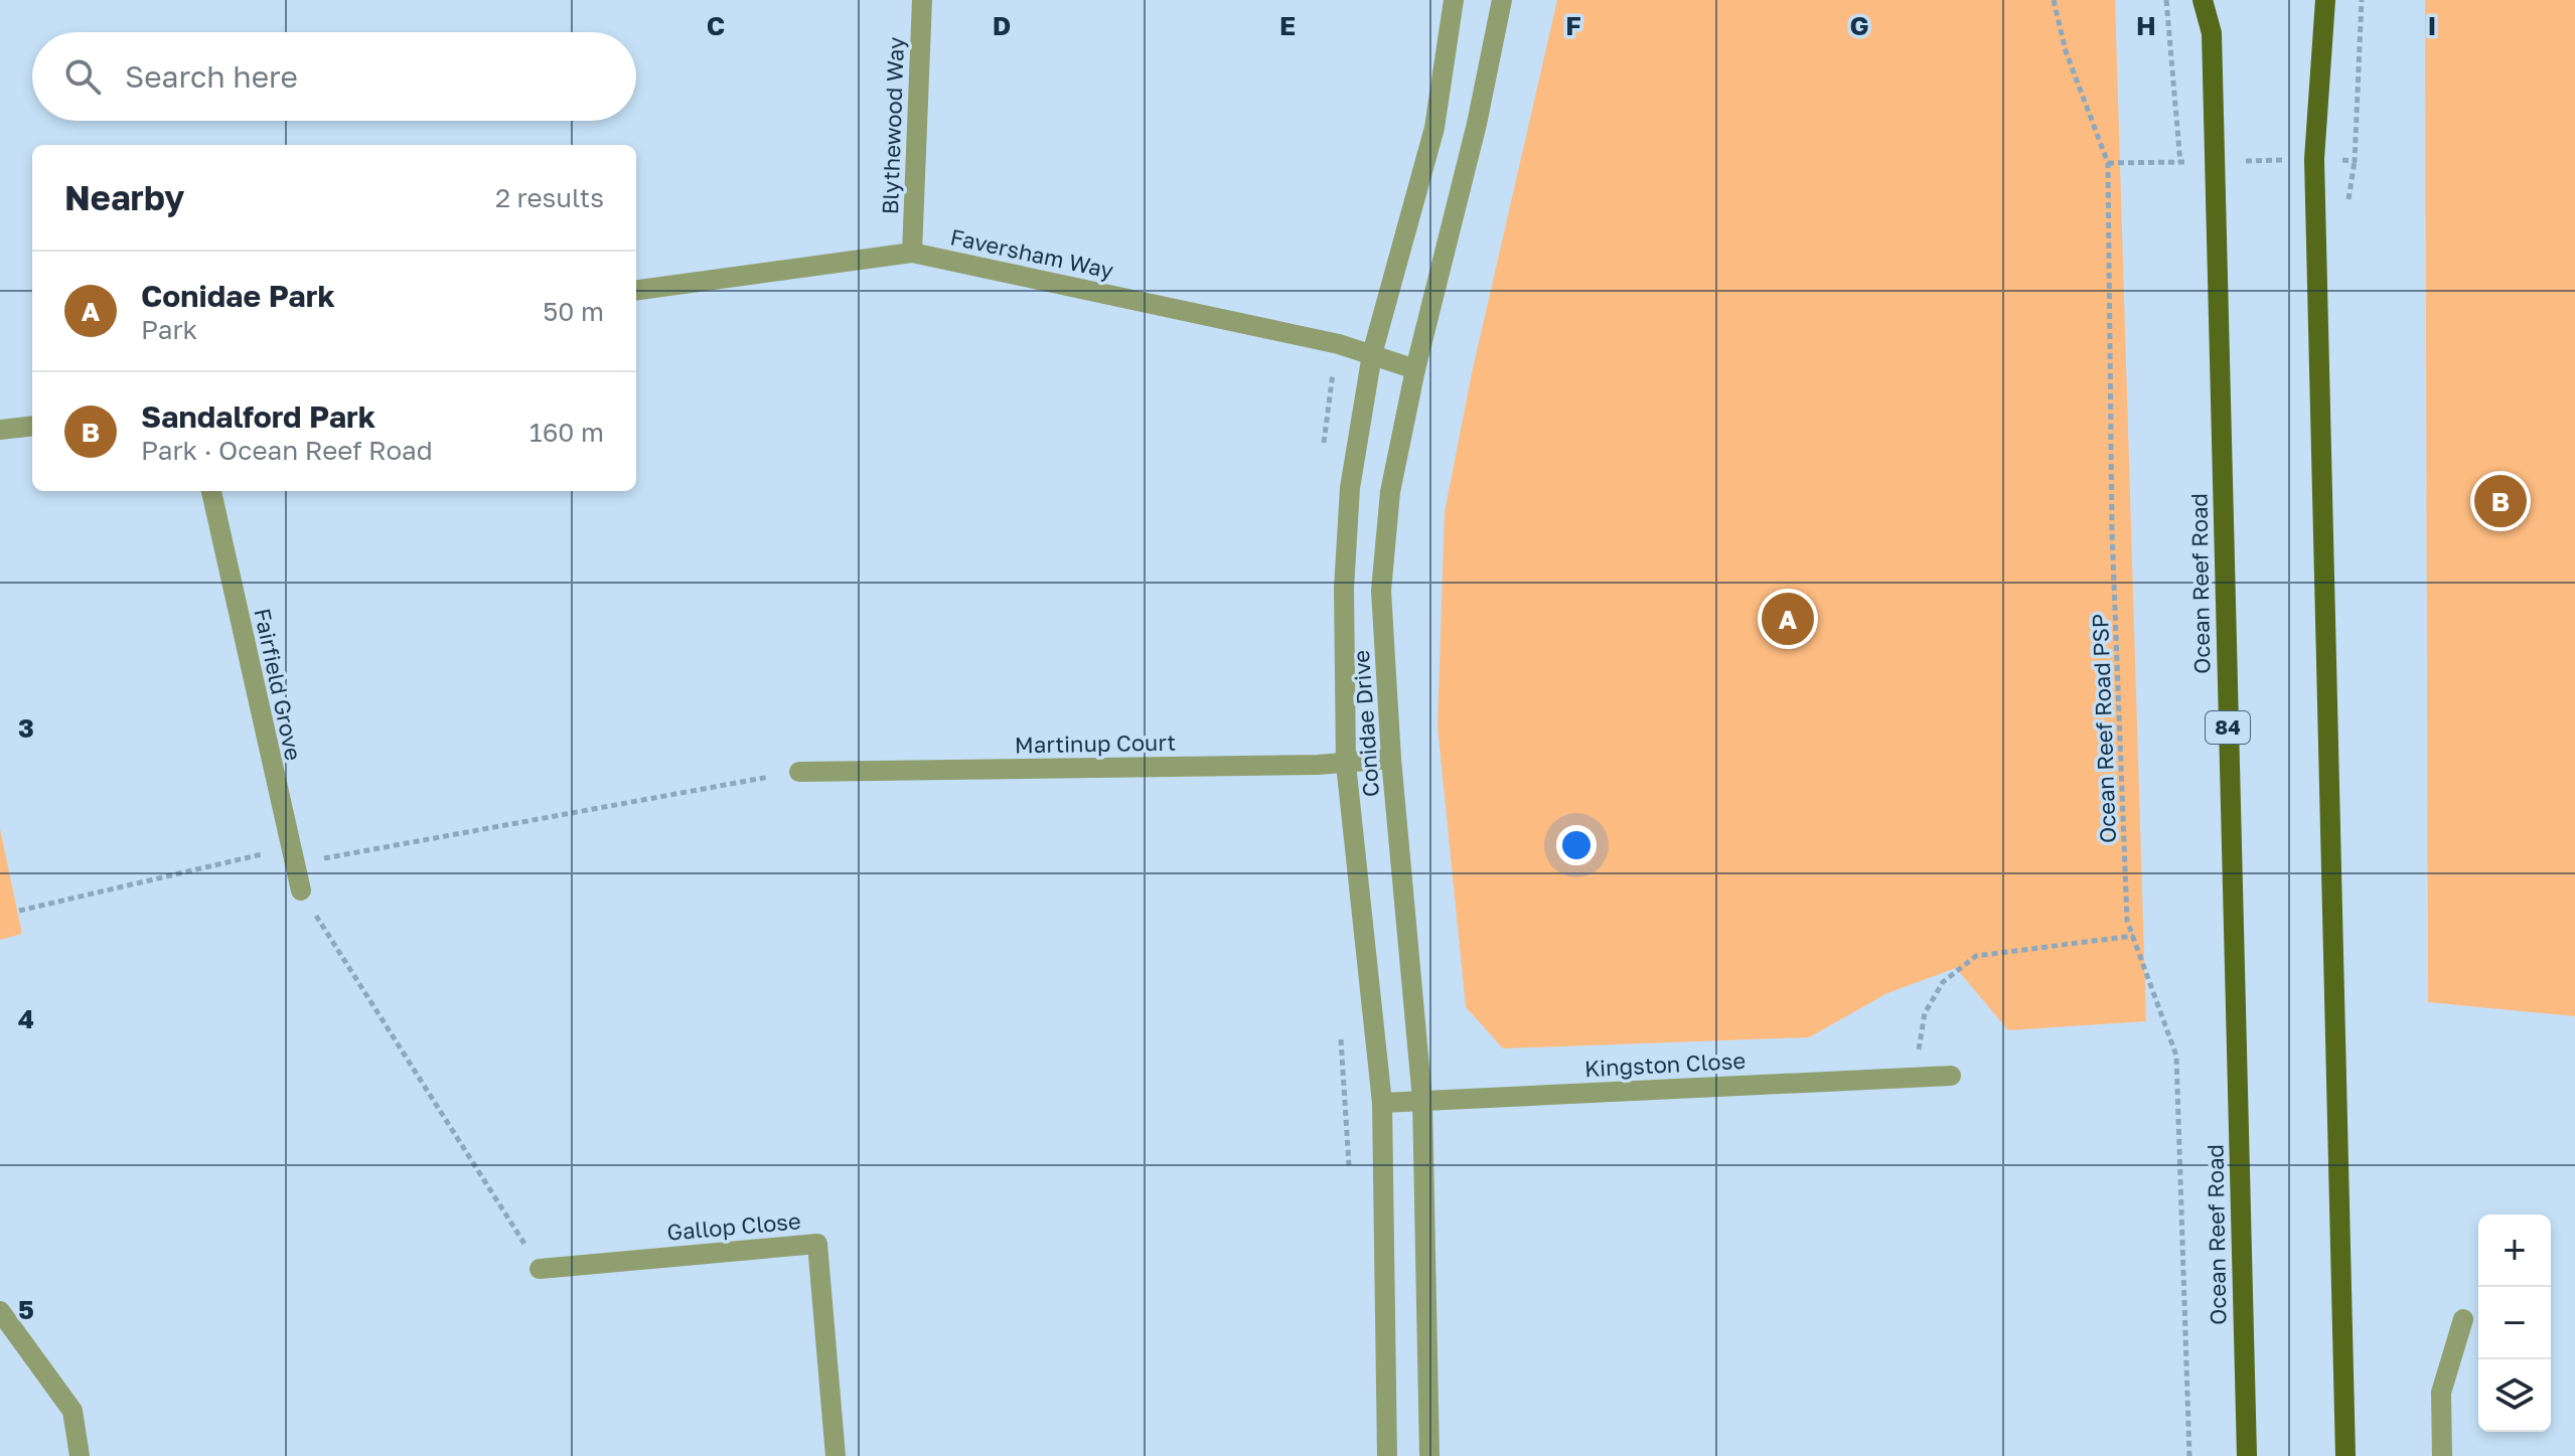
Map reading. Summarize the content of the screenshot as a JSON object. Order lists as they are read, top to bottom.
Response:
{
  "streets": {
    "main road": ["Ocean Reef Road", "84"],
    "street": [
      "Blythewood Way",
      "Faversham Way",
      "Fairfield Grove",
      "Conidae Drive",
      "Martinup Court",
      "Kingston Close",
      "Gallop Close"
    ],
    "path": ["Ocean Reef Road PSP"]
  },
  "crossings": [
    ["Blythewood Way", "Faversham Way"],
    ["Faversham Way", "Conidae Drive"],
    ["Conidae Drive", "Martinup Court"],
    ["Conidae Drive", "Kingston Close"]
  ],
  "page": {
    "search": "Search here",
    "heading": ["Nearby", "2 results"],
    "list": [
      {
        "mark": "A",
        "name": "Conidae Park",
        "note": "Park",
        "value": "50 m"
      },
      {
        "mark": "B",
        "name": "Sandalford Park",
        "note": "Park · Ocean Reef Road",
        "value": "160 m"
      }
    ],
    "pins": ["B", "A"],
    "map_buttons": ["+", "−"]
  },
  "grid": {
    "columns": [
      "C",
      "D",
      "E",
      "F",
      "G",
      "H",
      "I"
    ],
    "rows": ["3", "4", "5"]
  }
}
